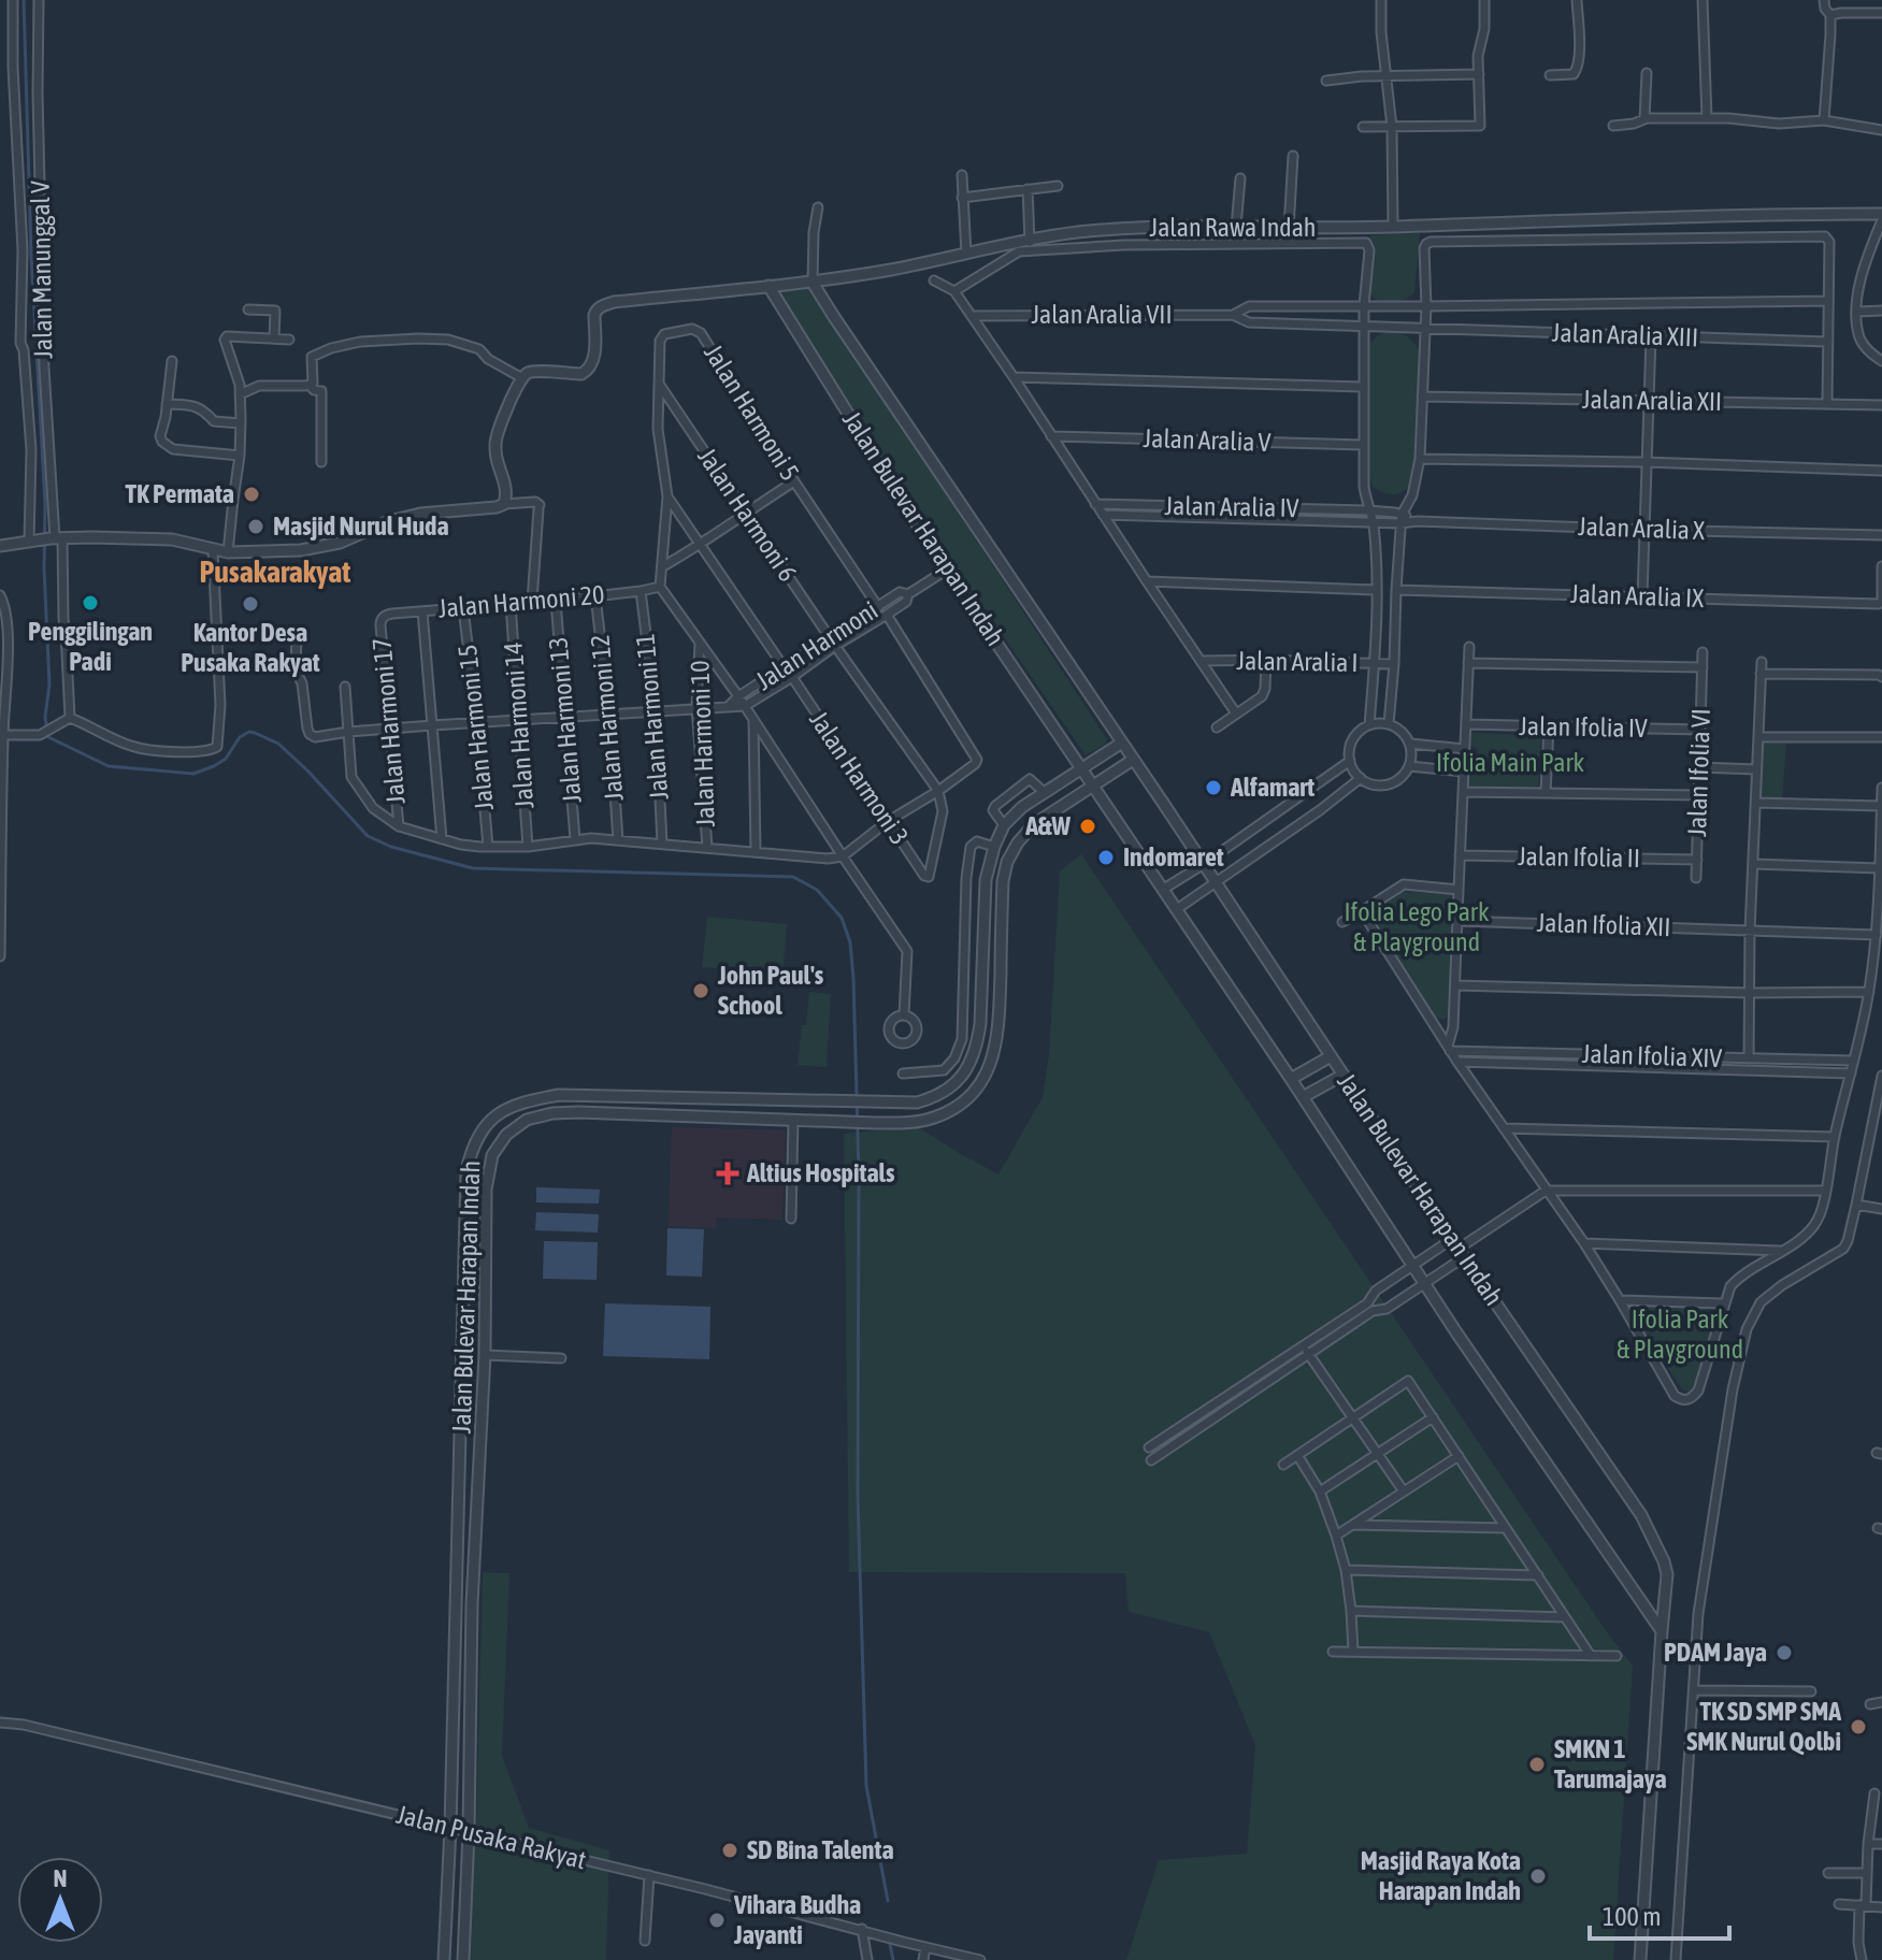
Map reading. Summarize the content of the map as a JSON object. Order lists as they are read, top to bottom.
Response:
{
  "streets": {
    "street": [
      "Jalan Rawa Indah",
      "Jalan Manunggal V",
      "Jalan Aralia VII",
      "Jalan Aralia XIII",
      "Jalan Aralia XII",
      "Jalan Harmoni 5",
      "Jalan Aralia V",
      "Jalan Aralia IV",
      "Jalan Harmoni 6",
      "Jalan Bulevar Harapan Indah",
      "Jalan Aralia X",
      "Jalan Aralia IX",
      "Jalan Harmoni 20",
      "Jalan Harmoni",
      "Jalan Aralia I",
      "Jalan Harmoni 11",
      "Jalan Harmoni 12",
      "Jalan Harmoni 13",
      "Jalan Harmoni 17",
      "Jalan Harmoni 14",
      "Jalan Harmoni 15",
      "Jalan Ifolia IV",
      "Jalan Harmoni 10",
      "Jalan Ifolia VI",
      "Jalan Harmoni 3",
      "Jalan Ifolia II",
      "Jalan Ifolia XII",
      "Jalan Ifolia XIV",
      "Jalan Pusaka Rakyat"
    ]
  },
  "crossings": [
    ["Jalan Rawa Indah", "Jalan Bulevar Harapan Indah"],
    ["Jalan Aralia VII", "Jalan Aralia XIII"],
    ["Jalan Harmoni 5", "Jalan Harmoni 6"],
    ["Jalan Harmoni 5", "Jalan Harmoni 20"],
    ["Jalan Harmoni 5", "Jalan Harmoni"],
    ["Jalan Aralia IV", "Jalan Aralia X"],
    ["Jalan Harmoni 6", "Jalan Harmoni"],
    ["Jalan Harmoni 6", "Jalan Harmoni 3"],
    ["Jalan Bulevar Harapan Indah", "Jalan Harmoni"],
    ["Jalan Bulevar Harapan Indah", "Jalan Pusaka Rakyat"],
    ["Jalan Harmoni 20", "Jalan Harmoni 11"],
    ["Jalan Harmoni 20", "Jalan Harmoni 12"],
    ["Jalan Harmoni 20", "Jalan Harmoni 13"],
    ["Jalan Harmoni 20", "Jalan Harmoni 17"],
    ["Jalan Harmoni 20", "Jalan Harmoni 14"],
    ["Jalan Harmoni 20", "Jalan Harmoni 15"],
    ["Jalan Harmoni", "Jalan Harmoni 3"],
    ["Jalan Ifolia IV", "Jalan Ifolia VI"],
    ["Jalan Ifolia VI", "Jalan Ifolia II"]
  ],
  "districts": ["Pusakarakyat"],
  "parks": ["Ifolia Main Park", "Ifolia Lego Park & Playground", "Ifolia Park & Playground"],
  "places": {
    "other": [
      "TK Permata",
      "Masjid Nurul Huda",
      "Penggilingan Padi",
      "Kantor Desa Pusaka Rakyat",
      "Alfamart",
      "A&W",
      "Indomaret",
      "John Paul's School",
      "PDAM Jaya",
      "TK SD SMP SMA SMK Nurul Qolbi",
      "SMKN 1 Tarumajaya",
      "SD Bina Talenta",
      "Masjid Raya Kota Harapan Indah",
      "Vihara Budha Jayanti"
    ],
    "health": ["Altius Hospitals"]
  },
  "scale_bar": "100 m",
  "north": "top"
}
